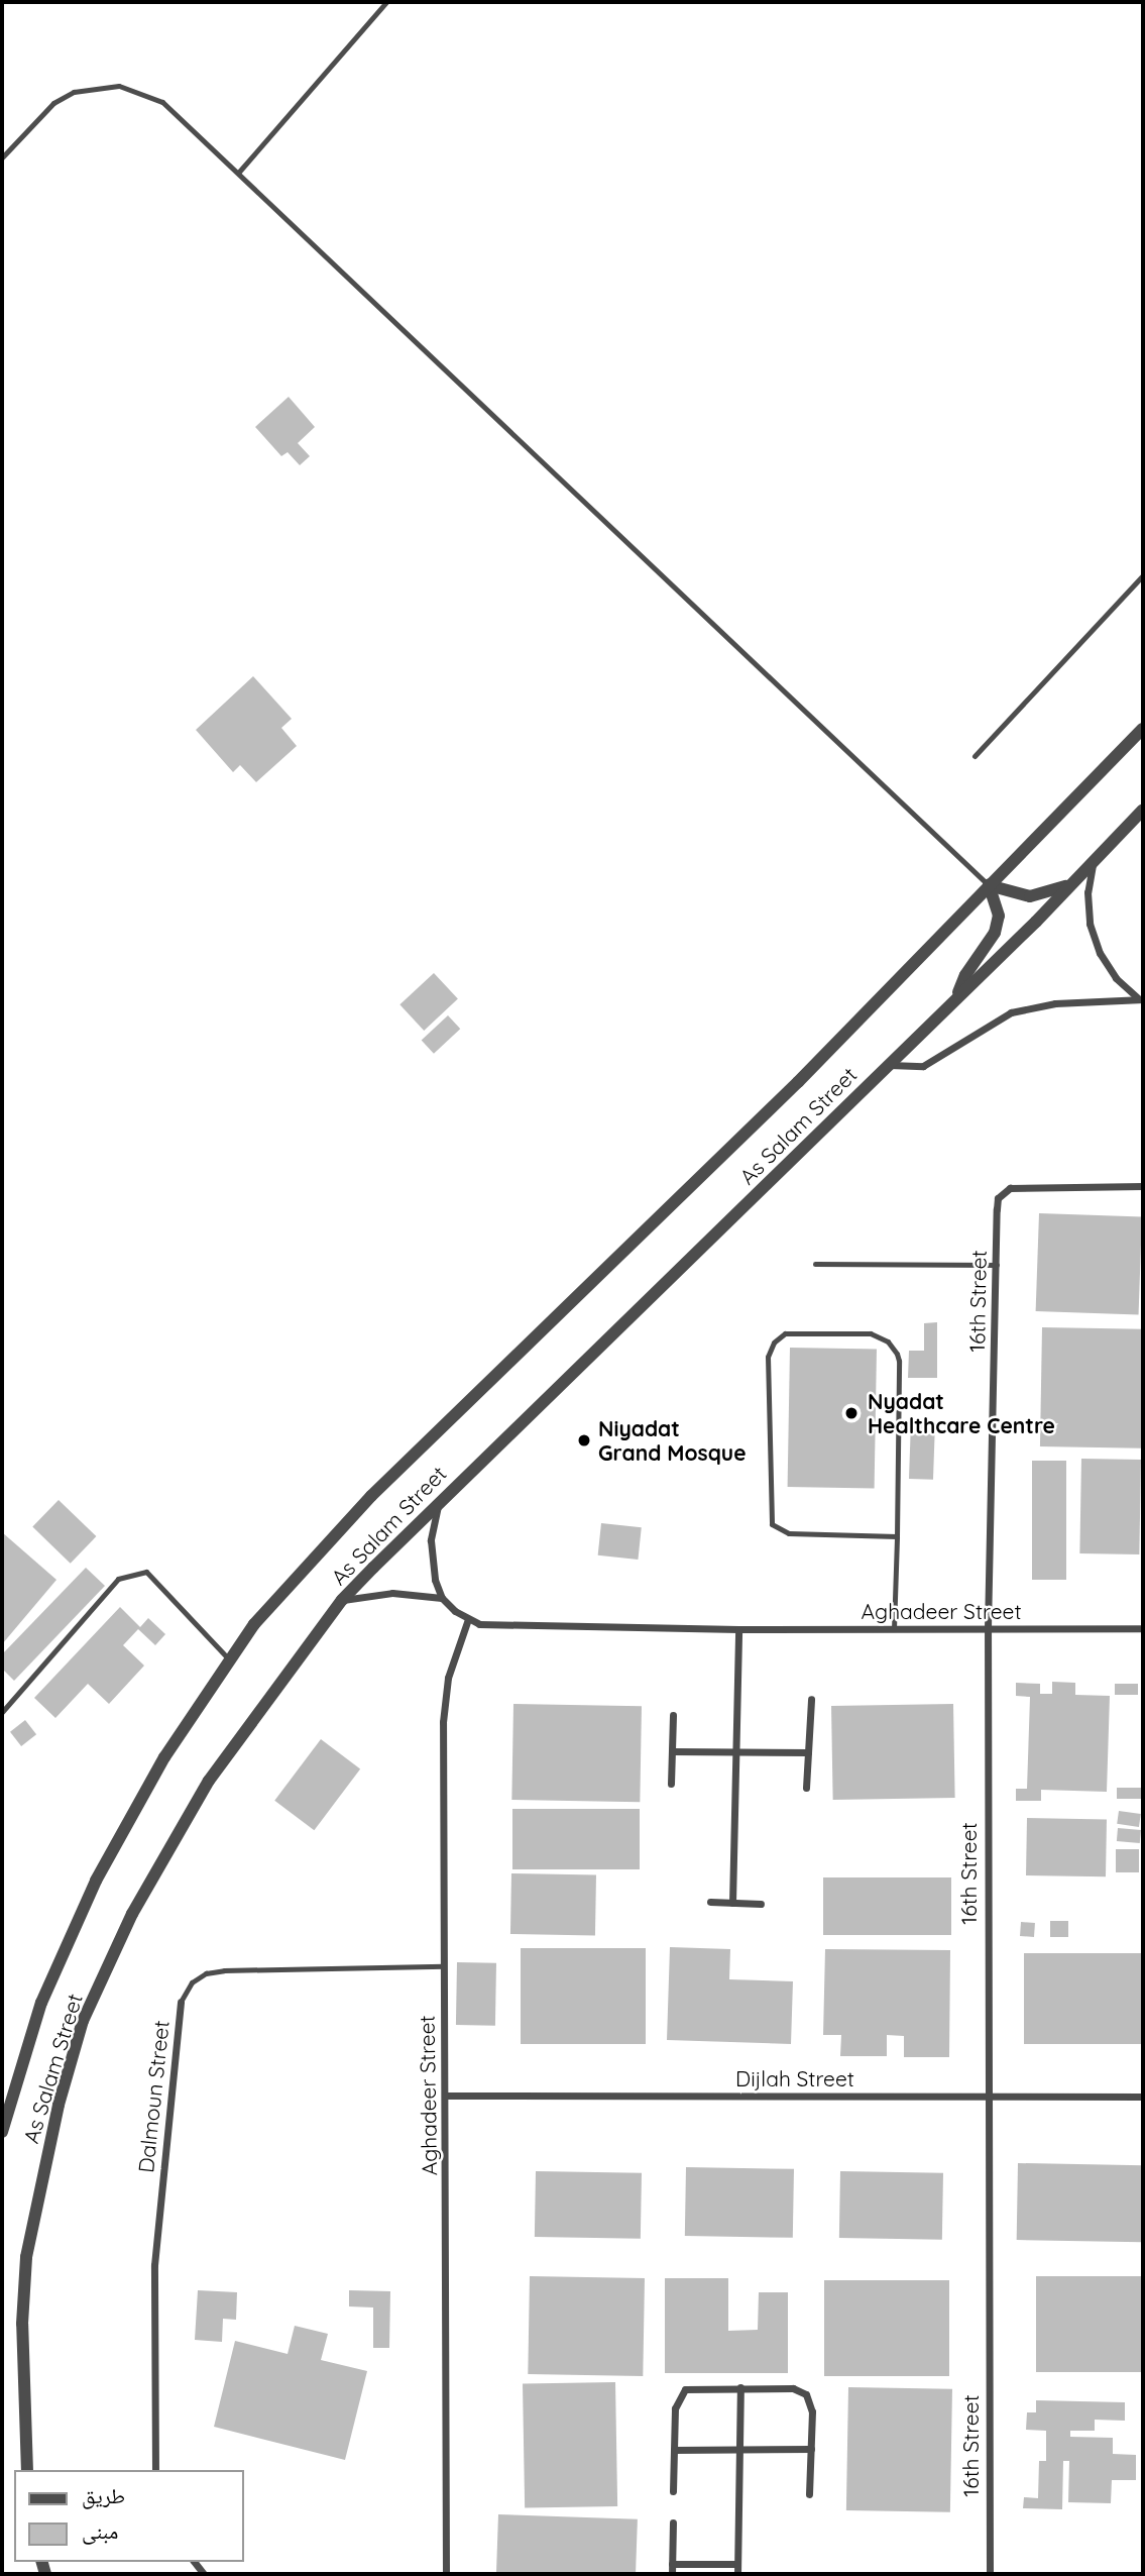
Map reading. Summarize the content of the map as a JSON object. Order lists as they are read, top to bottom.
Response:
{
  "streets": {
    "street": [
      "As Salam Street",
      "16th Street",
      "Aghadeer Street",
      "Dijlah Street",
      "Dalmoun Street"
    ]
  },
  "crossings": [
    ["16th Street", "Aghadeer Street"],
    ["16th Street", "Dijlah Street"],
    ["Aghadeer Street", "Dijlah Street"],
    ["Aghadeer Street", "Dalmoun Street"]
  ],
  "places": ["Nyadat Healthcare Centre", "Niyadat Grand Mosque"],
  "legend": ["طريق", "مبنى"]
}
